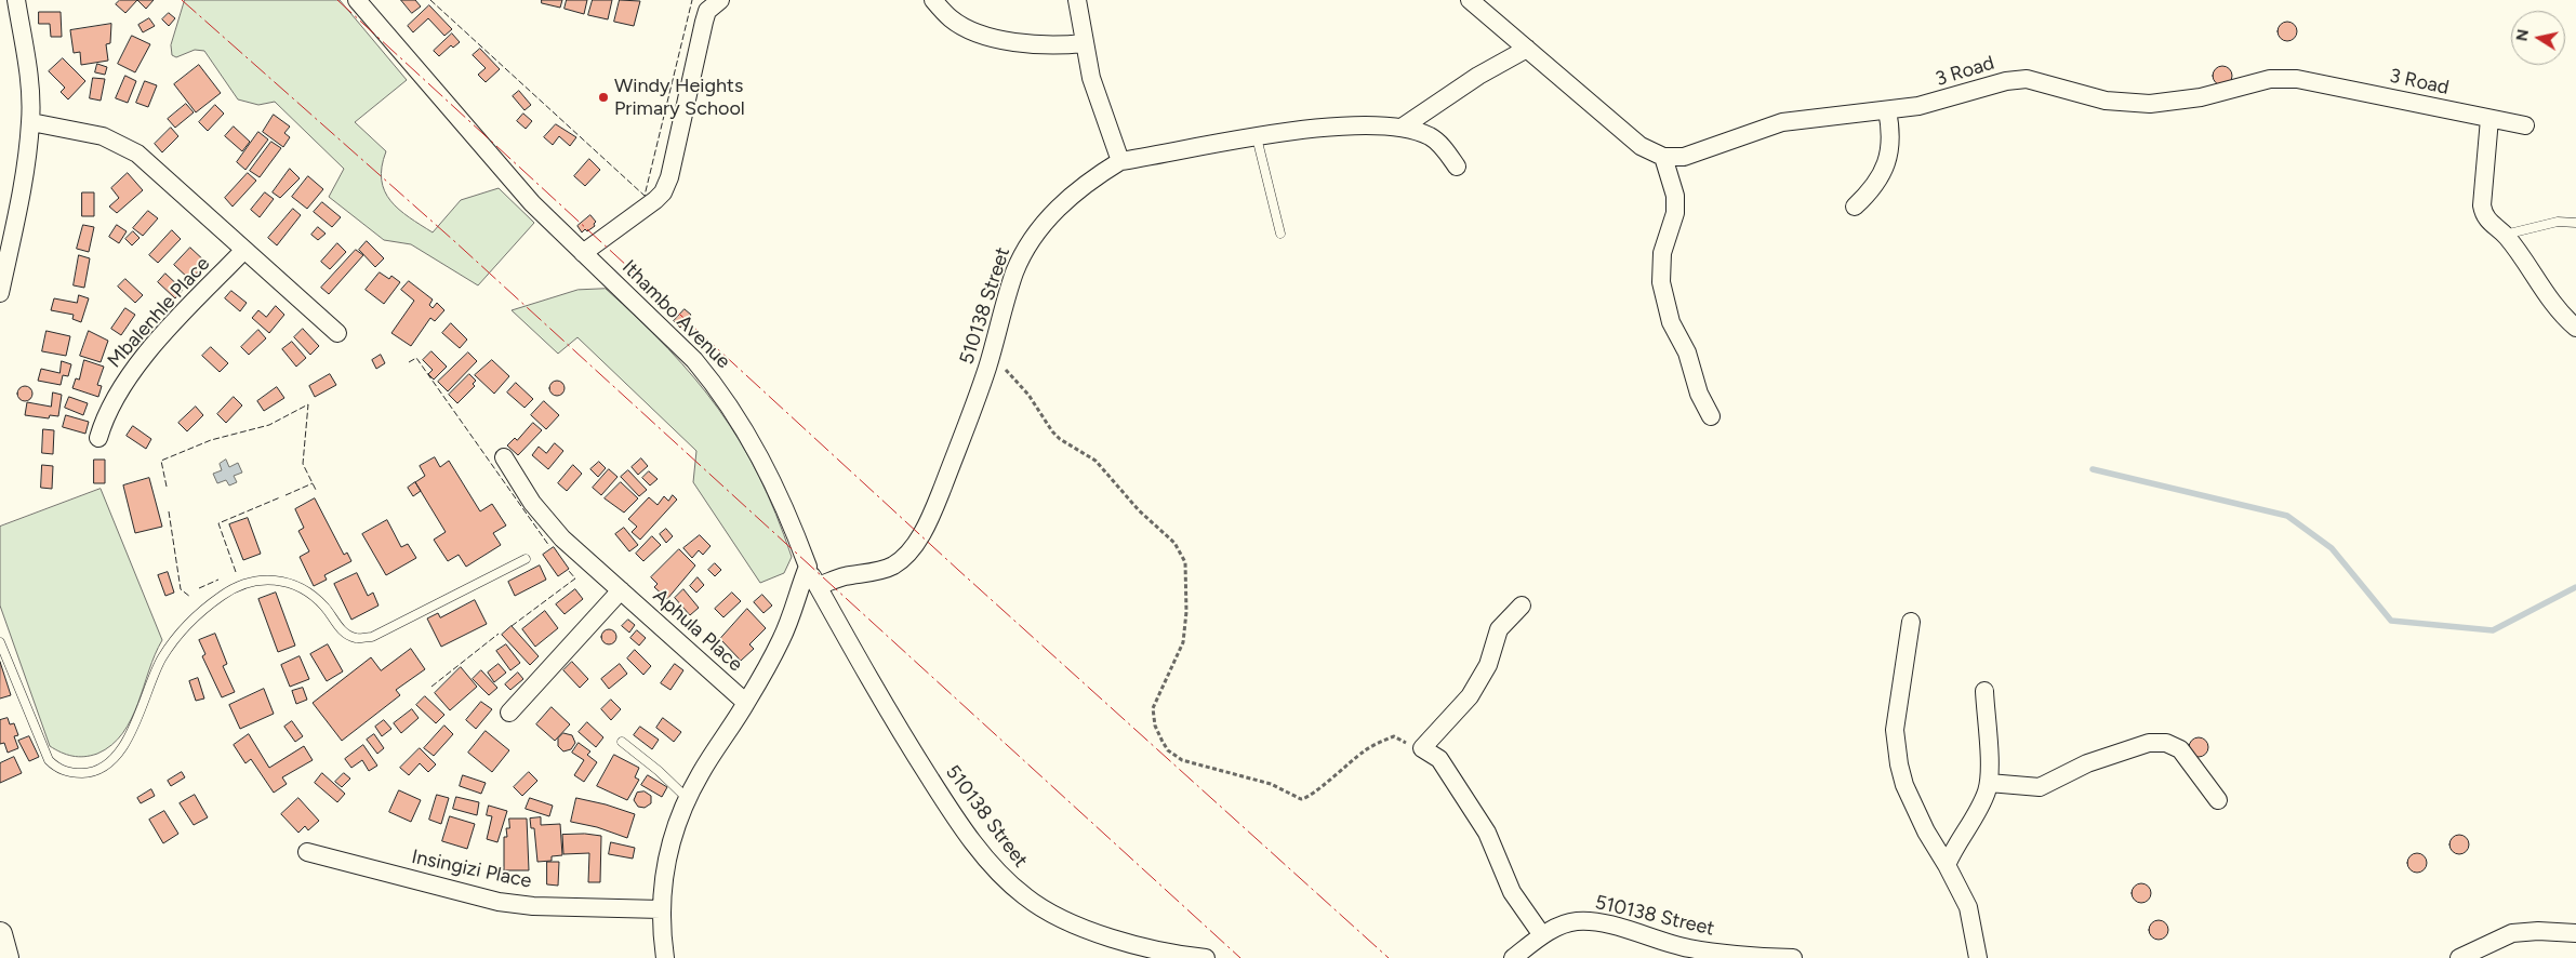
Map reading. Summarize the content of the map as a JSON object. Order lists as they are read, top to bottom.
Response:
{
  "streets": {
    "street": [
      "3 Road",
      "510138 Street",
      "Mbalenhle Place",
      "Ithambo Avenue",
      "Aphula Place",
      "Insingizi Place"
    ]
  },
  "crossings": [
    ["510138 Street", "Ithambo Avenue"]
  ],
  "places": ["Windy Heights Primary School"],
  "north": "left"
}
